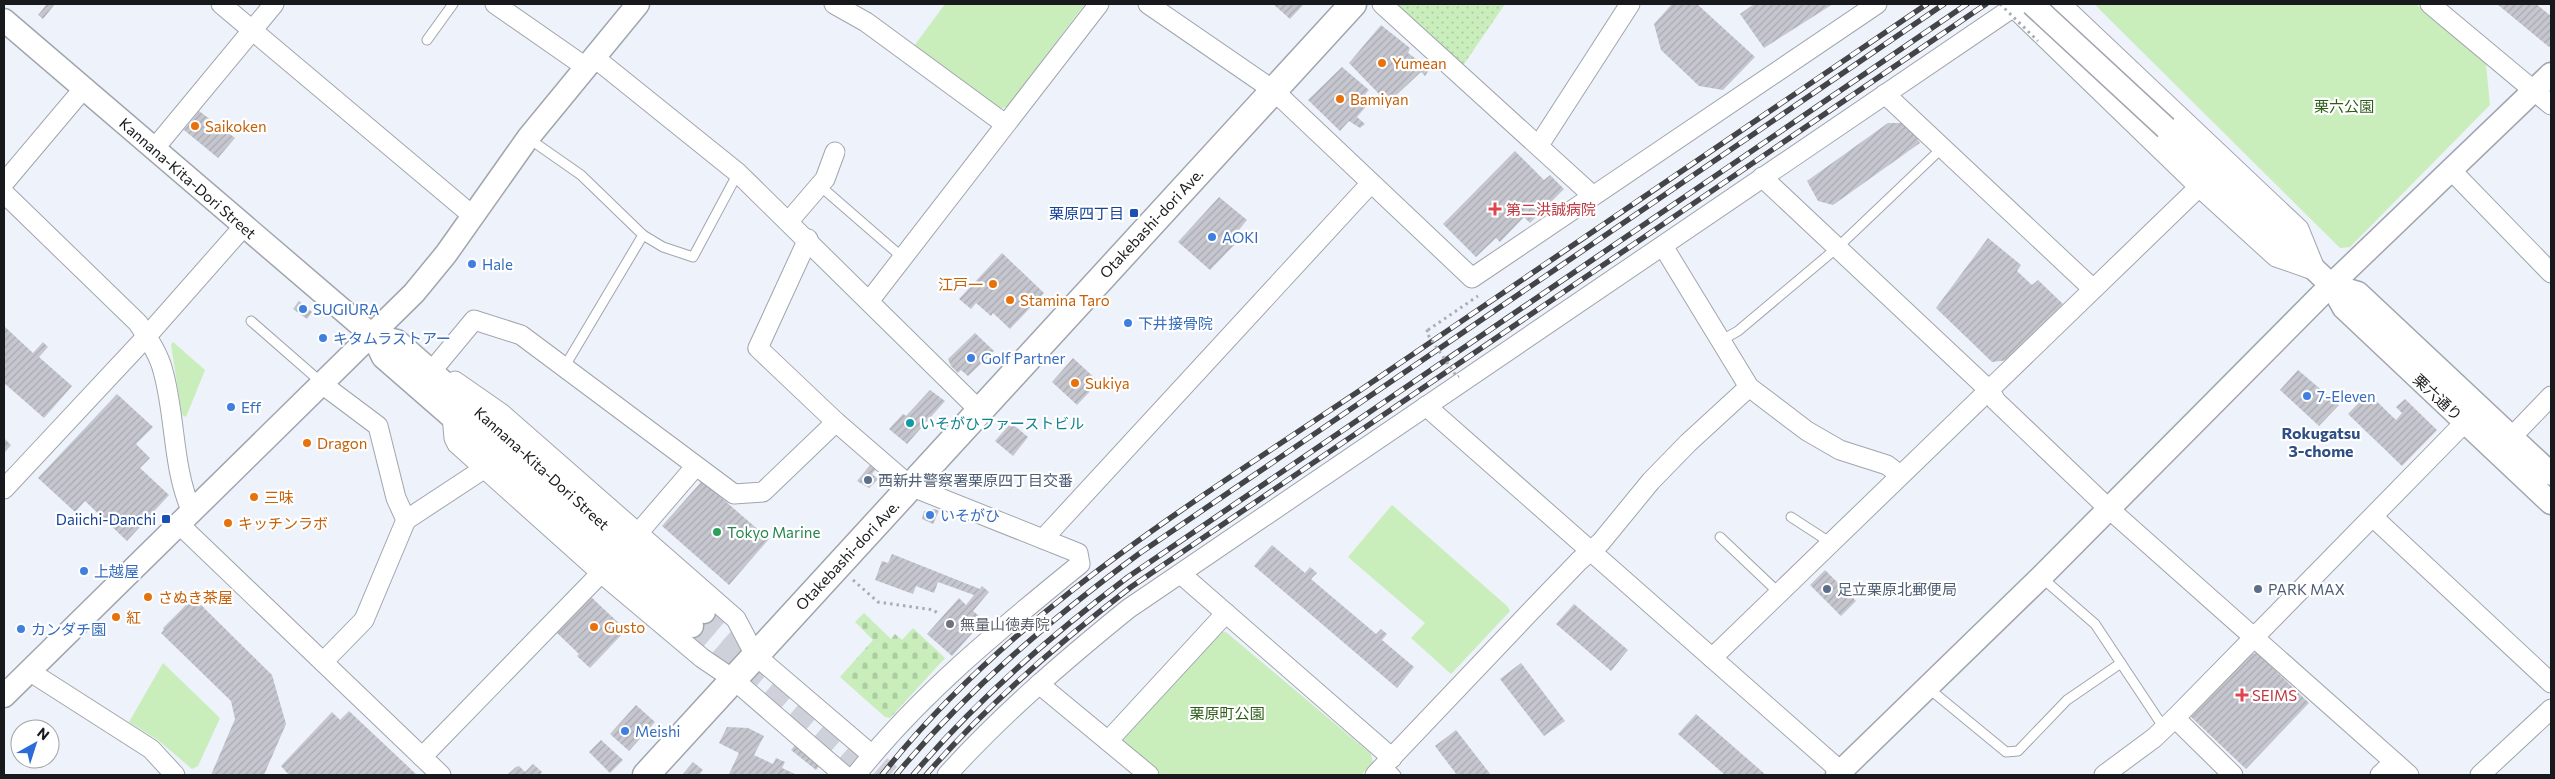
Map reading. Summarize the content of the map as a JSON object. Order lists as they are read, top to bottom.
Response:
{
  "streets": {
    "main road": ["Otakebashi-dori Ave."],
    "street": ["Kannana-Kita-Dori Street", "栗六通り"]
  },
  "districts": ["Rokugatsu 3-chome"],
  "parks": ["栗六公園", "栗原町公園"],
  "places": {
    "other": [
      "Yumean",
      "Bamiyan",
      "Saikoken",
      "AOKI",
      "Hale",
      "江戸一",
      "Stamina Taro",
      "SUGIURA",
      "下井接骨院",
      "キタムラストアー",
      "Golf Partner",
      "Sukiya",
      "7-Eleven",
      "Eff",
      "いそがひファーストビル",
      "Dragon",
      "西新井警察署栗原四丁目交番",
      "三味",
      "いそがひ",
      "キッチンラボ",
      "Tokyo Marine",
      "上越屋",
      "足立栗原北郵便局",
      "PARK MAX",
      "さぬき茶屋",
      "紅",
      "無量山徳寿院",
      "Gusto",
      "カンダチ園",
      "Meishi"
    ],
    "health": ["第二洪誠病院", "SEIMS"],
    "transit": ["栗原四丁目", "Daiichi-Danchi"]
  },
  "north": "top right"
}
